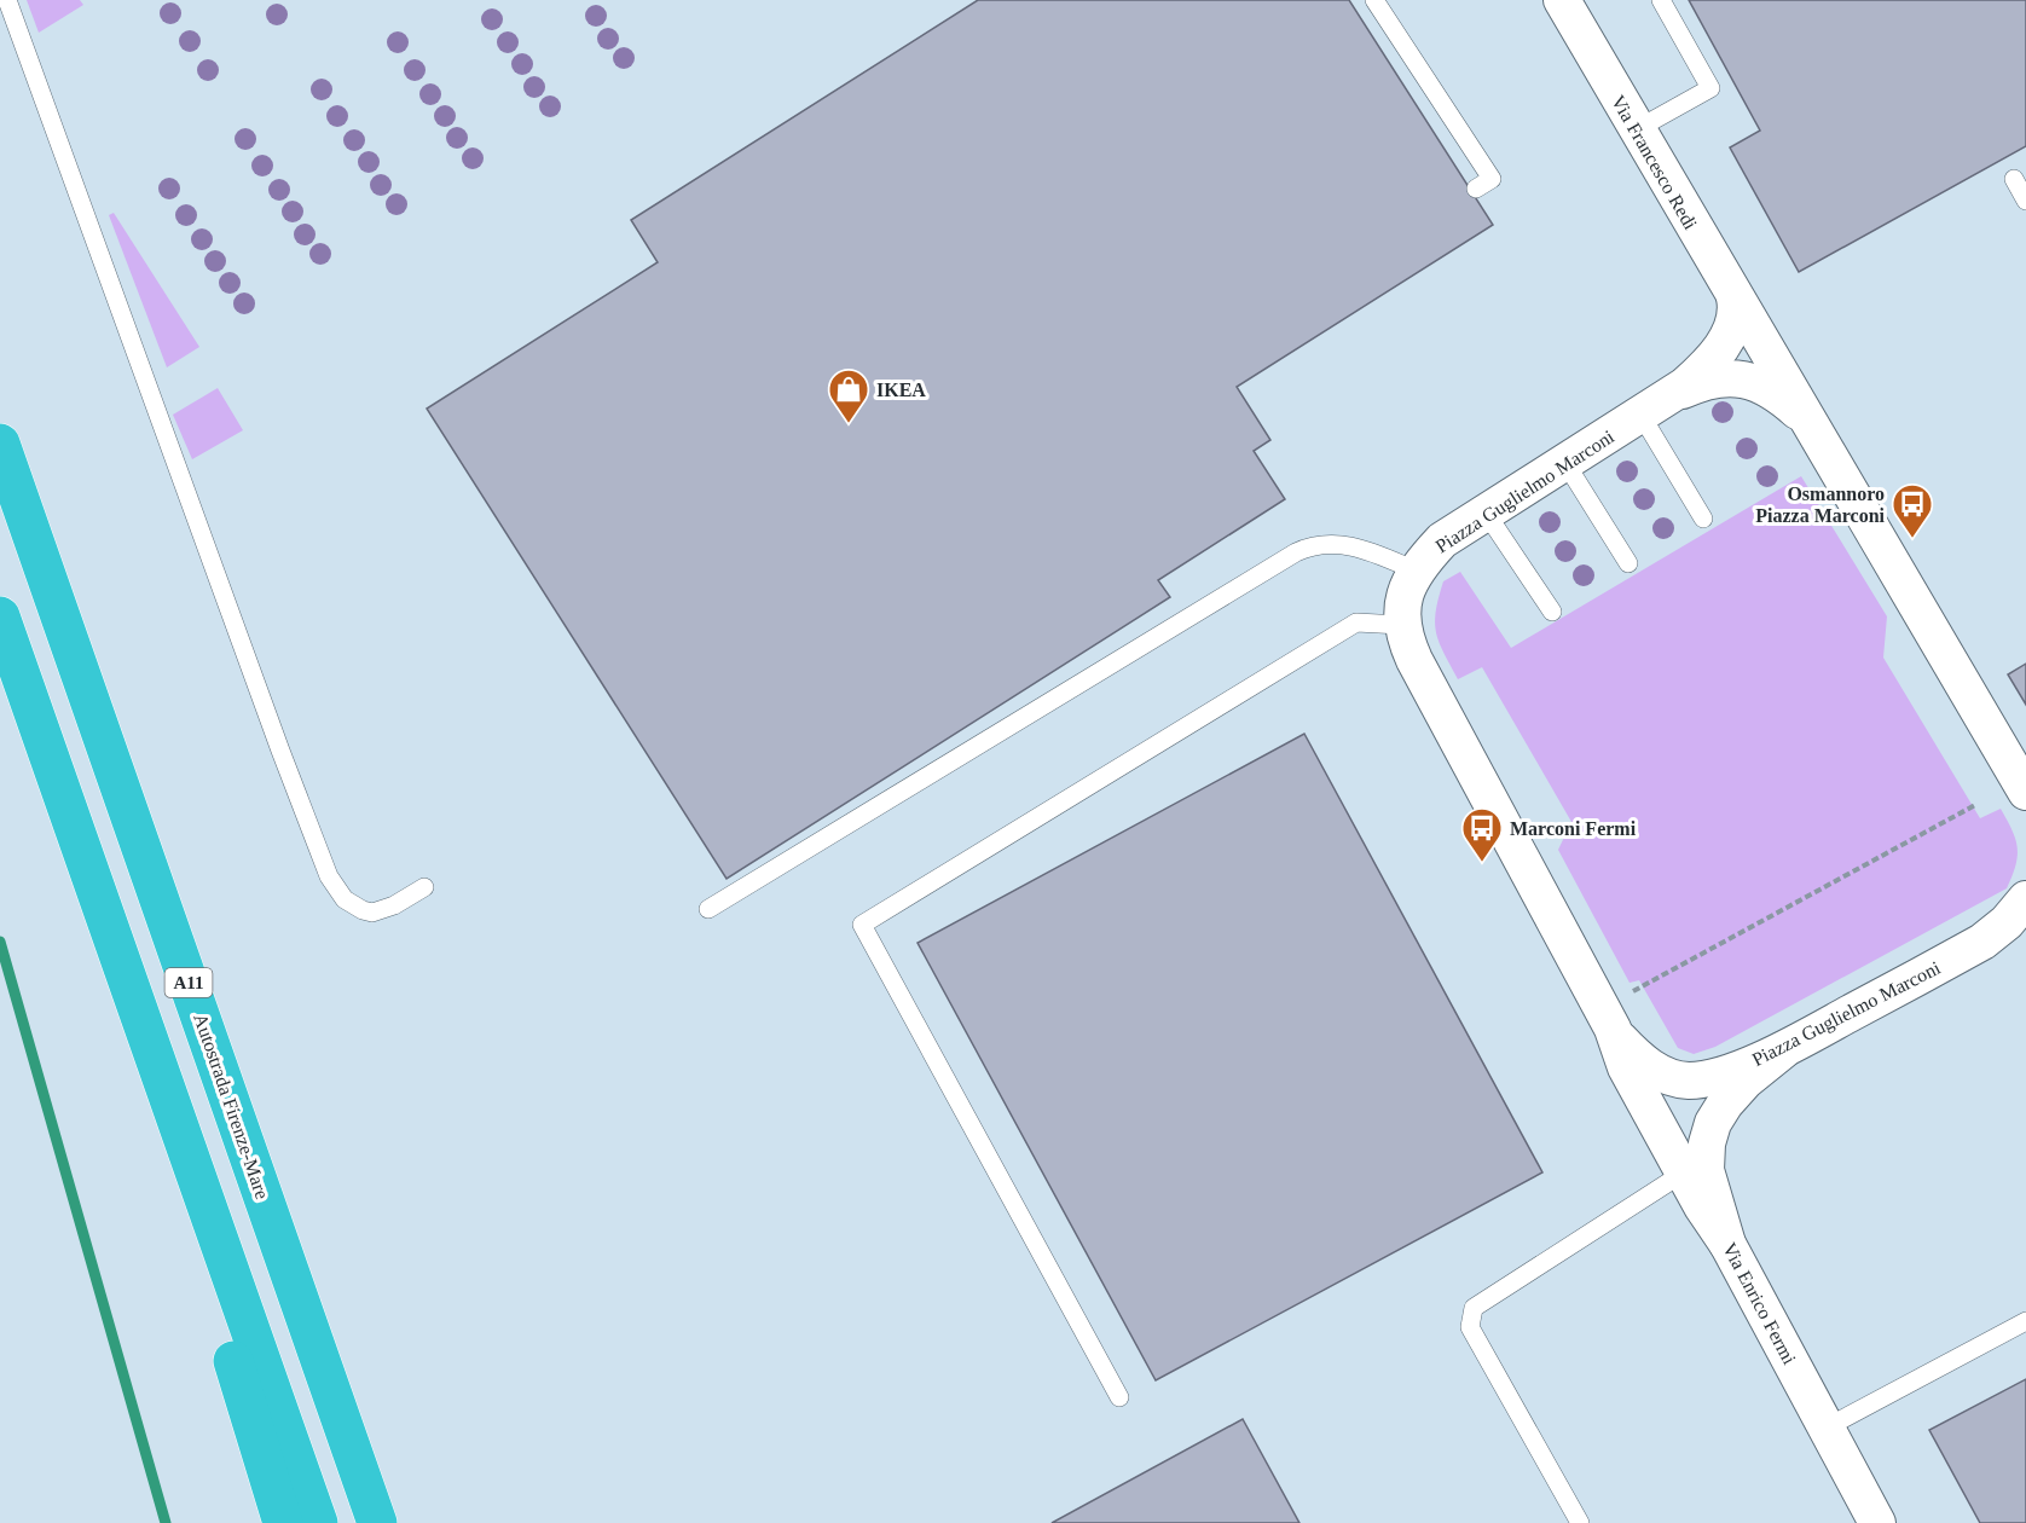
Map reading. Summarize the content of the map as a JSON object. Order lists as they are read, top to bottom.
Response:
{
  "streets": {
    "highway": ["A11", "Autostrada Firenze-Mare"],
    "street": ["Via Francesco Redi", "Piazza Guglielmo Marconi", "Via Enrico Fermi"]
  },
  "crossings": [
    ["Via Francesco Redi", "Piazza Guglielmo Marconi"],
    ["Piazza Guglielmo Marconi", "Via Enrico Fermi"]
  ],
  "places": {
    "shop": ["IKEA"],
    "bus stop": ["Osmannoro Piazza Marconi", "Marconi Fermi"]
  }
}
